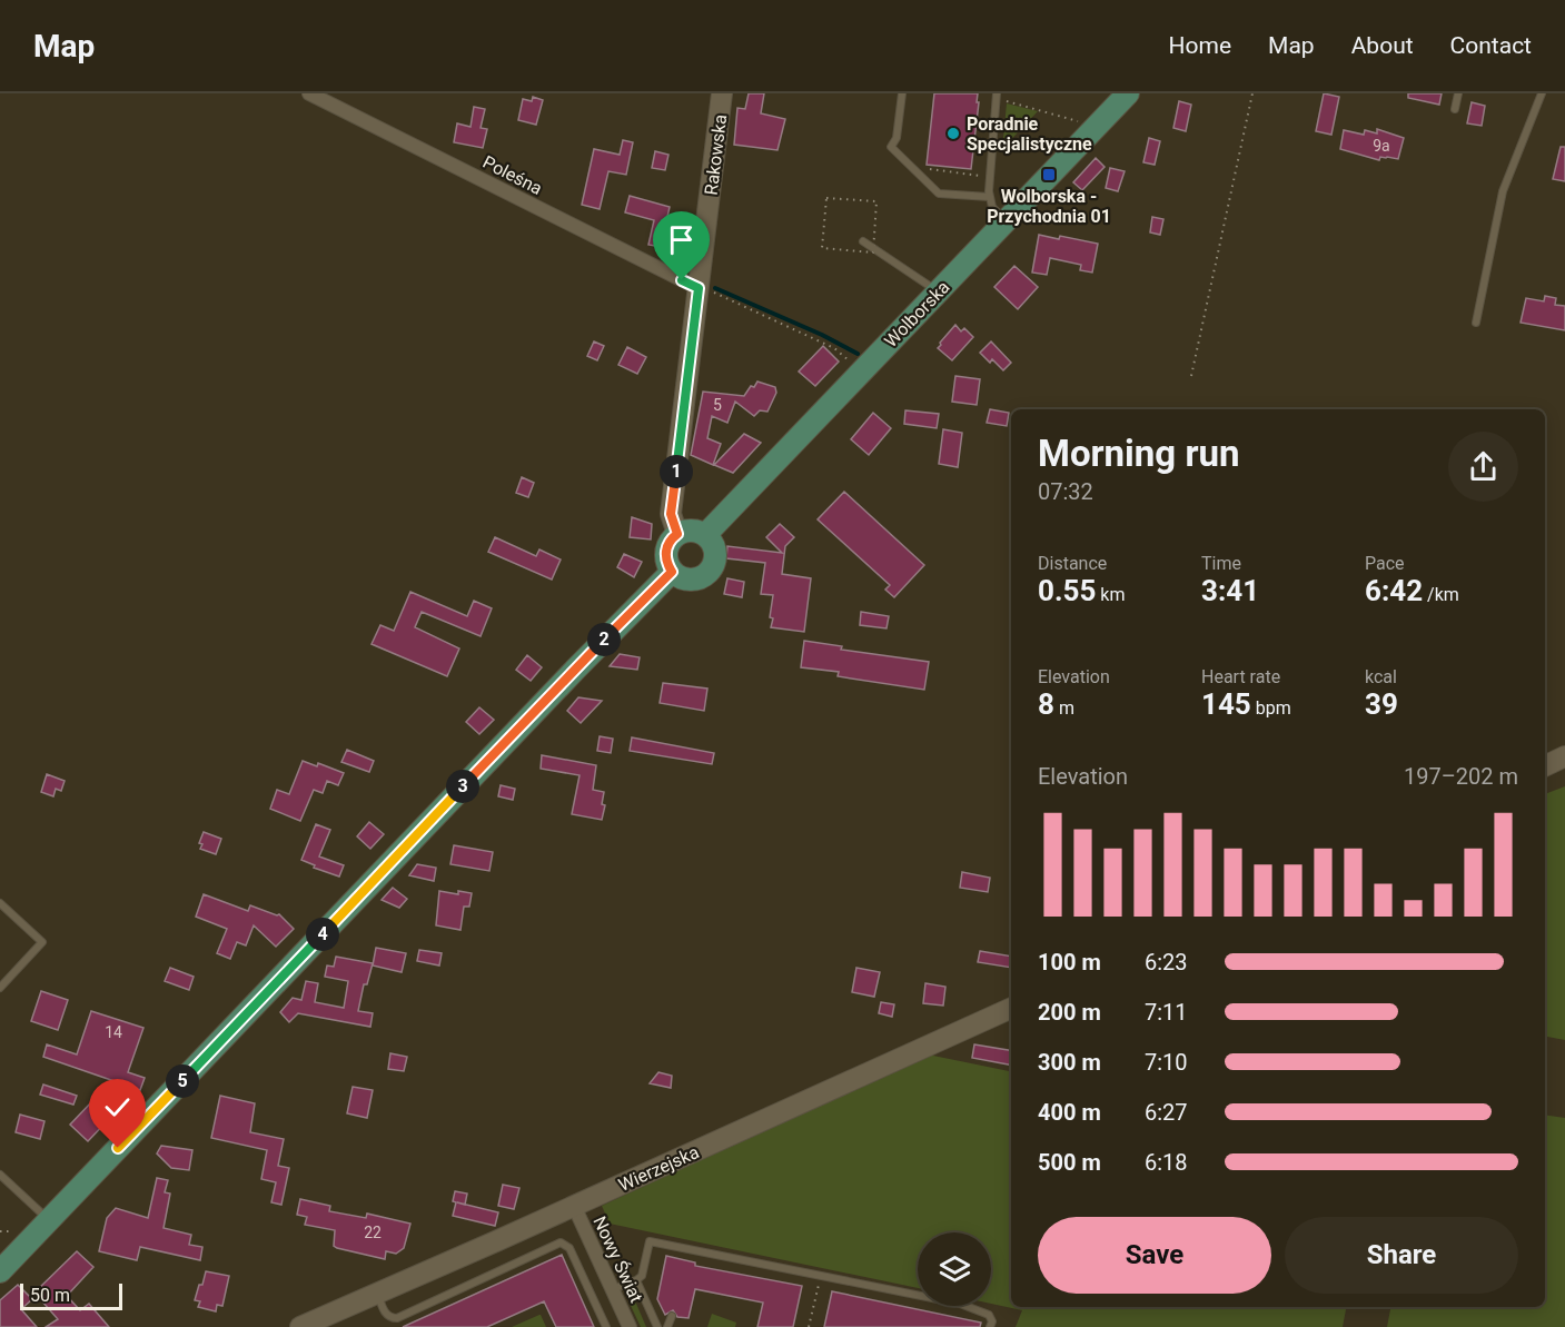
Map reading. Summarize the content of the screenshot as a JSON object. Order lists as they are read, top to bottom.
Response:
{
  "streets": {
    "main road": ["Wolborska"],
    "street": [
      "Rakowska",
      "Poleśna",
      "Wierzejska",
      "Nowy Świat"
    ]
  },
  "crossings": [
    ["Rakowska", "Poleśna"],
    ["Rakowska", "Wolborska"],
    ["Wierzejska", "Nowy Świat"]
  ],
  "places": {
    "other": ["Poradnie Specjalistyczne"],
    "transit": ["Wolborska - Przychodnia 01"]
  },
  "house_numbers": [
    "9a",
    "5",
    "14",
    "22"
  ],
  "scale_bar": "50 m",
  "page": {
    "header": "Map",
    "nav": [
      "Home",
      "Map",
      "About",
      "Contact"
    ],
    "heading": ["Morning run", "07:32"],
    "pins": [
      "1",
      "2",
      "3",
      "4",
      "5"
    ],
    "stats": [
      ["Distance", "0.55 km"],
      ["Time", "3:41"],
      ["Pace", "6:42 /km"],
      ["Elevation", "8 m"],
      ["Heart rate", "145 bpm"],
      ["kcal", "39"]
    ],
    "chart": ["Elevation", "197–202 m"],
    "list": [
      {
        "name": "100 m",
        "note": "6:23"
      },
      {
        "name": "200 m",
        "note": "7:11"
      },
      {
        "name": "300 m",
        "note": "7:10"
      },
      {
        "name": "400 m",
        "note": "6:27"
      },
      {
        "name": "500 m",
        "note": "6:18"
      }
    ],
    "buttons": ["Save", "Share"],
    "scale": "50 m"
  }
}
